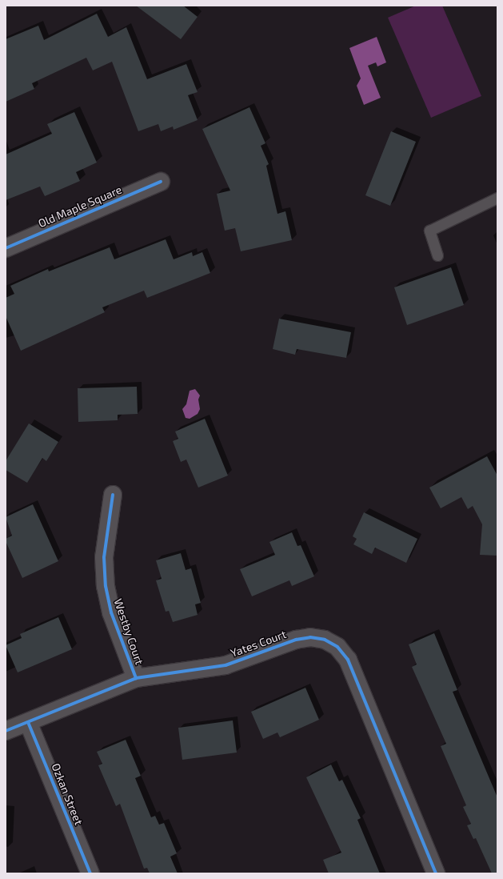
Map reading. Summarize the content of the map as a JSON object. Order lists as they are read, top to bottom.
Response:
{
  "streets": {
    "street": [
      "Old Maple Square",
      "Westby Court",
      "Yates Court",
      "Ozkan Street"
    ]
  },
  "crossings": [
    ["Westby Court", "Yates Court"],
    ["Yates Court", "Ozkan Street"]
  ]
}
